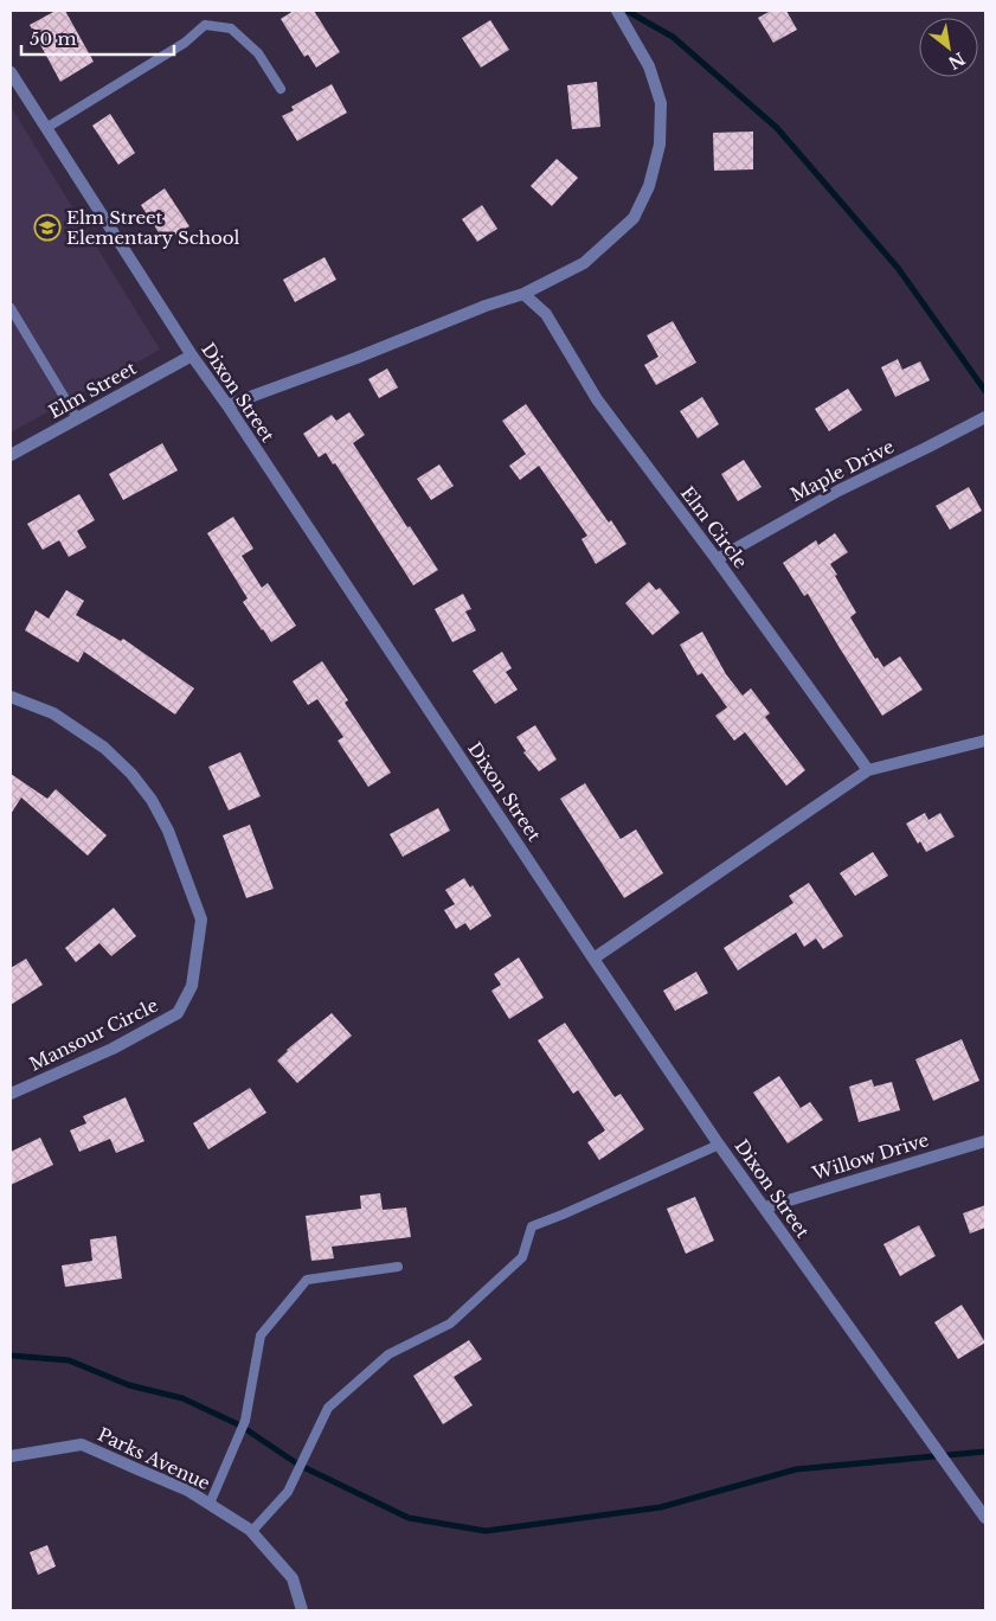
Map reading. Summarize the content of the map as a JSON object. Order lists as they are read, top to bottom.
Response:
{
  "streets": {
    "street": [
      "Elm Street",
      "Dixon Street",
      "Maple Drive",
      "Elm Circle",
      "Mansour Circle",
      "Willow Drive",
      "Parks Avenue"
    ]
  },
  "crossings": [
    ["Elm Street", "Dixon Street"],
    ["Dixon Street", "Willow Drive"],
    ["Maple Drive", "Elm Circle"]
  ],
  "places": {
    "school or university": ["Elm Street Elementary School"]
  },
  "scale_bar": "50 m",
  "north": "bottom right"
}
